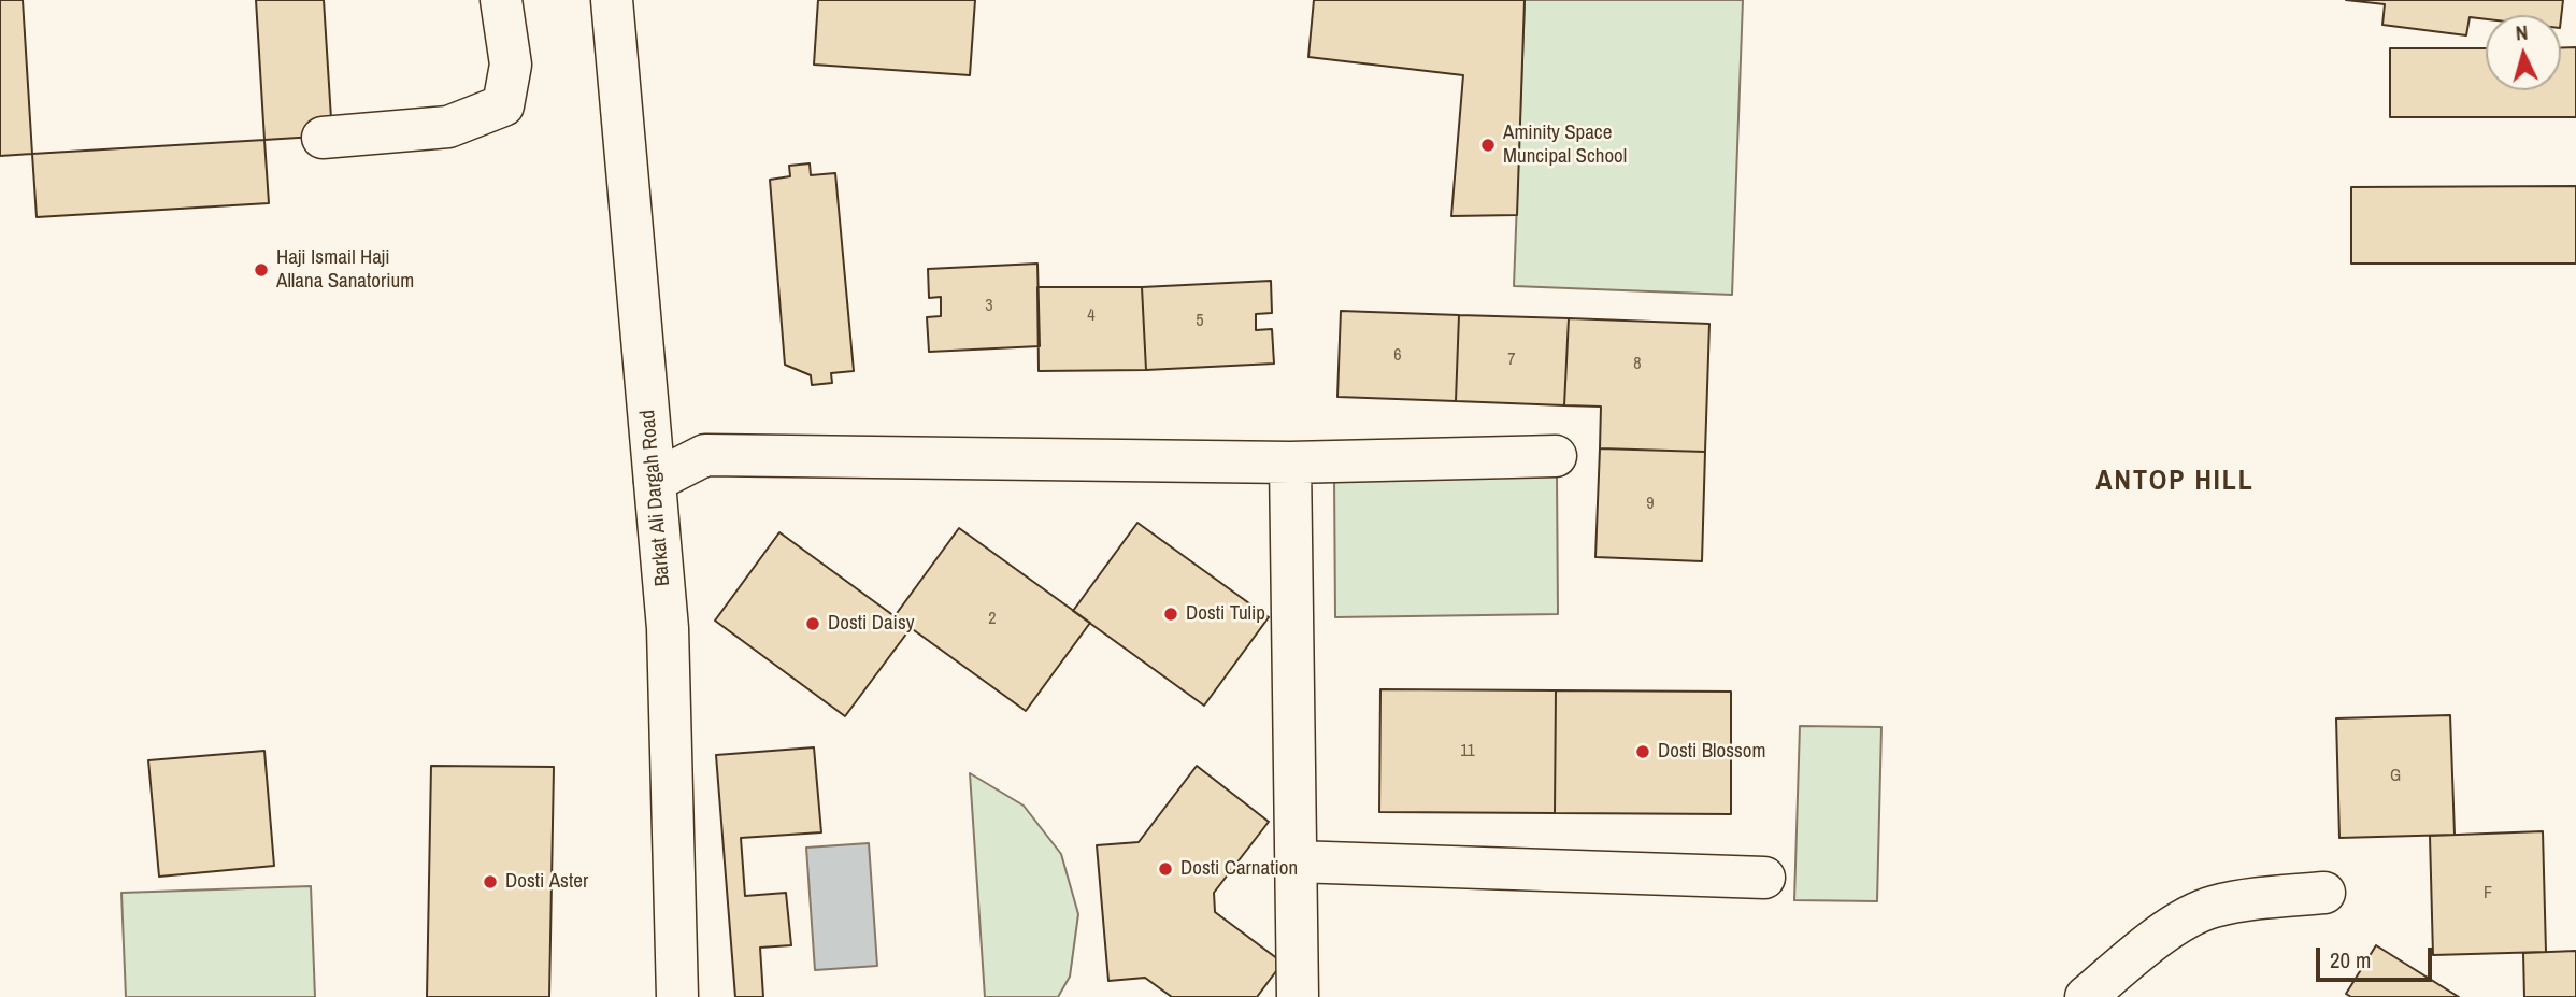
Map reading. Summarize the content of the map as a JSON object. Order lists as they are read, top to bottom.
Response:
{
  "streets": {
    "main road": ["Barkat Ali Dargah Road"]
  },
  "districts": ["ANTOP HILL"],
  "places": [
    "Aminity Space Muncipal School",
    "Haji Ismail Haji Allana Sanatorium",
    "Dosti Tulip",
    "Dosti Daisy",
    "Dosti Blossom",
    "Dosti Carnation",
    "Dosti Aster"
  ],
  "house_numbers": [
    "3",
    "4",
    "5",
    "6",
    "7",
    "8",
    "9",
    "2",
    "11",
    "G",
    "F"
  ],
  "scale_bar": "20 m",
  "north": "top"
}
